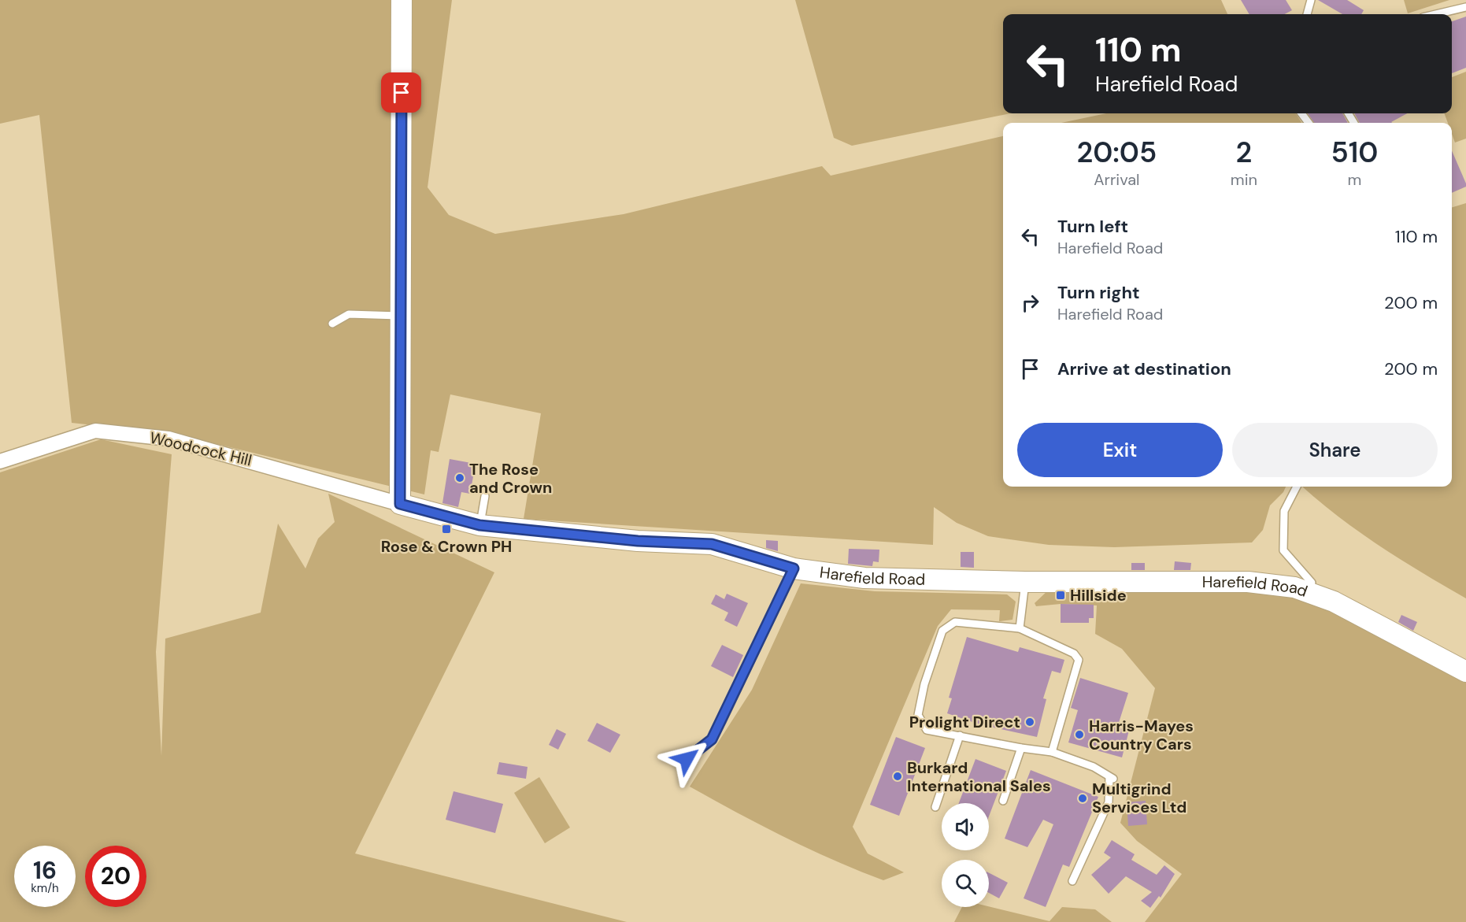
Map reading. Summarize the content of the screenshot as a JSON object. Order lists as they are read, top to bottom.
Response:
{
  "streets": {
    "street": ["Woodcock Hill", "Harefield Road"]
  },
  "crossings": [
    ["Woodcock Hill", "Harefield Road"]
  ],
  "places": {
    "other": [
      "The Rose and Crown",
      "Prolight Direct",
      "Harris-Mayes Country Cars",
      "Burkard International Sales",
      "Multigrind Services Ltd"
    ],
    "transit": ["Rose & Crown PH", "Hillside"]
  },
  "page": {
    "turn": ["110 m", "Harefield Road"],
    "eta": [
      "20:05",
      "Arrival",
      "2",
      "min",
      "510",
      "m"
    ],
    "list": [
      {
        "name": "Turn left",
        "note": "Harefield Road",
        "value": "110 m"
      },
      {
        "name": "Turn right",
        "note": "Harefield Road",
        "value": "200 m"
      },
      {
        "name": "Arrive at destination",
        "value": "200 m"
      }
    ],
    "buttons": ["Exit", "Share"],
    "speed": "16 km/h",
    "limit": "20"
  }
}
